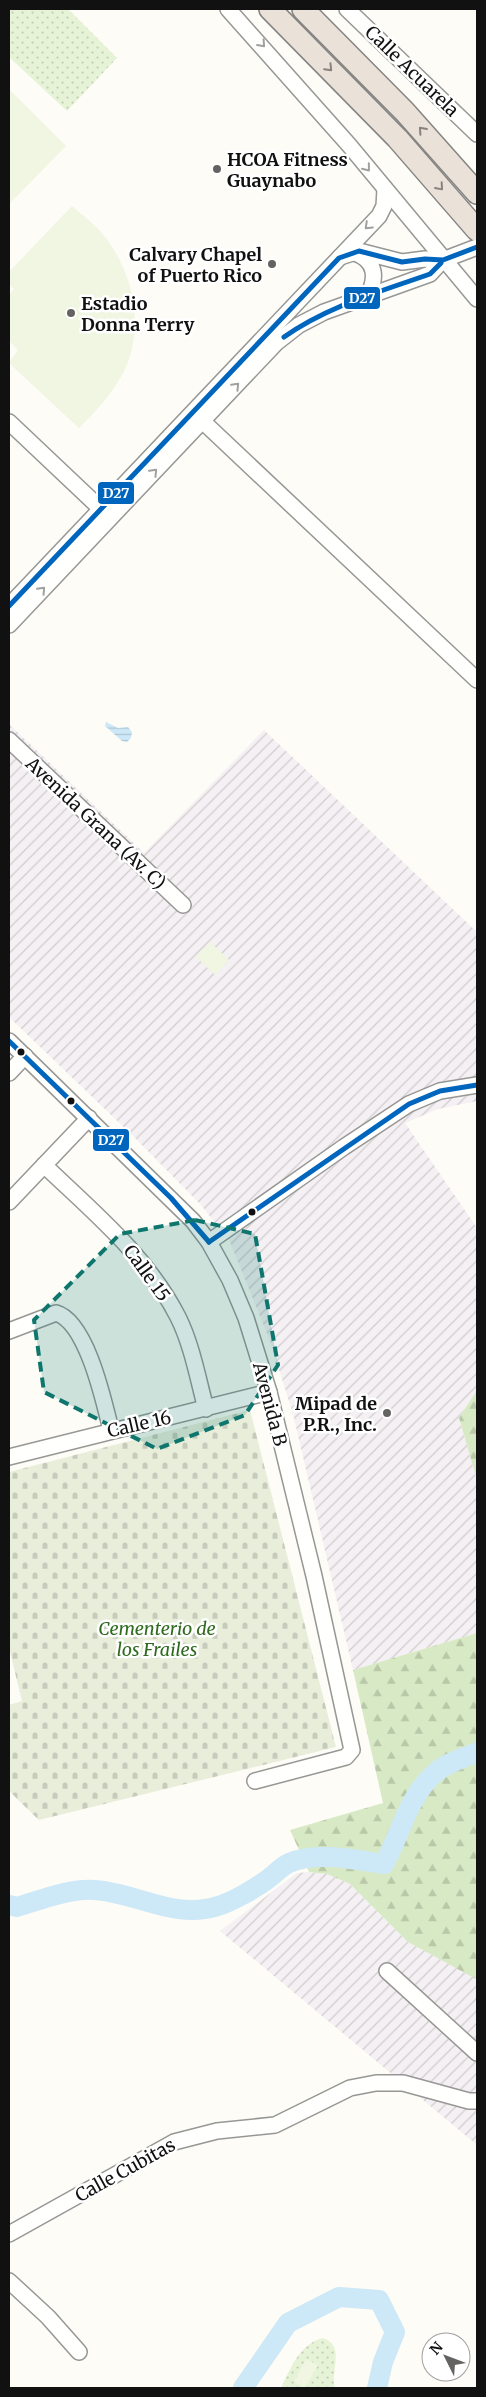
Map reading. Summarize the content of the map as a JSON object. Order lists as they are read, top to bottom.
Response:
{
  "streets": {
    "street": [
      "Calle Acuarela",
      "Avenida Grana (Av. C)",
      "Calle 15",
      "Avenida B",
      "Calle 16",
      "Calle Cubitas"
    ]
  },
  "crossings": [
    ["Calle 15", "Calle 16"],
    ["Avenida B", "Calle 16"]
  ],
  "parks": ["Cementerio de los Frailes"],
  "places": [
    "HCOA Fitness Guaynabo",
    "Calvary Chapel of Puerto Rico",
    "Estadio Donna Terry",
    "Mipad de P.R., Inc."
  ],
  "lines": ["transit line D27"],
  "north": "top left"
}
